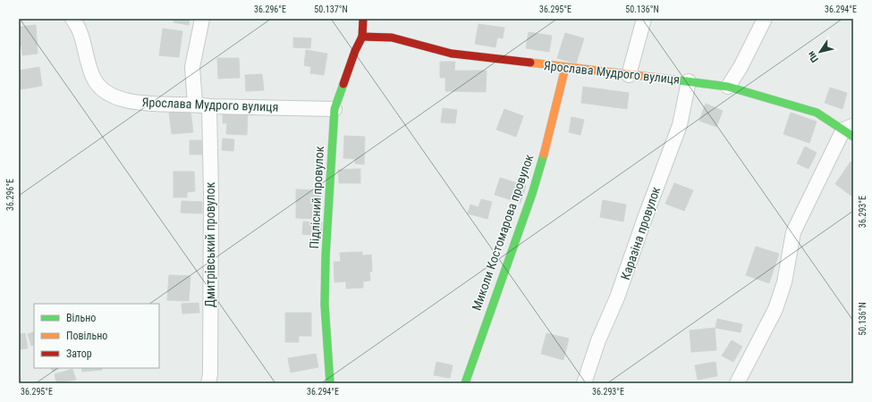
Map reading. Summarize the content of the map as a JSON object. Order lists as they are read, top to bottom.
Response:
{
  "streets": {
    "street": [
      "Ярослава Мудрого вулиця",
      "Підлісний провулок",
      "Миколи Костомарова провулок",
      "Каразіна провулок",
      "Дмитрівський провулок"
    ]
  },
  "crossings": [
    ["Ярослава Мудрого вулиця", "Підлісний провулок"],
    ["Ярослава Мудрого вулиця", "Миколи Костомарова провулок"],
    ["Ярослава Мудрого вулиця", "Каразіна провулок"],
    ["Ярослава Мудрого вулиця", "Дмитрівський провулок"]
  ],
  "legend": ["Вільно", "Повільно", "Затор"],
  "north": "bottom left",
  "coordinates": [
    "36.296°E",
    "50.137°N",
    "36.295°E",
    "50.136°N",
    "36.294°E",
    "36.293°E"
  ]
}
